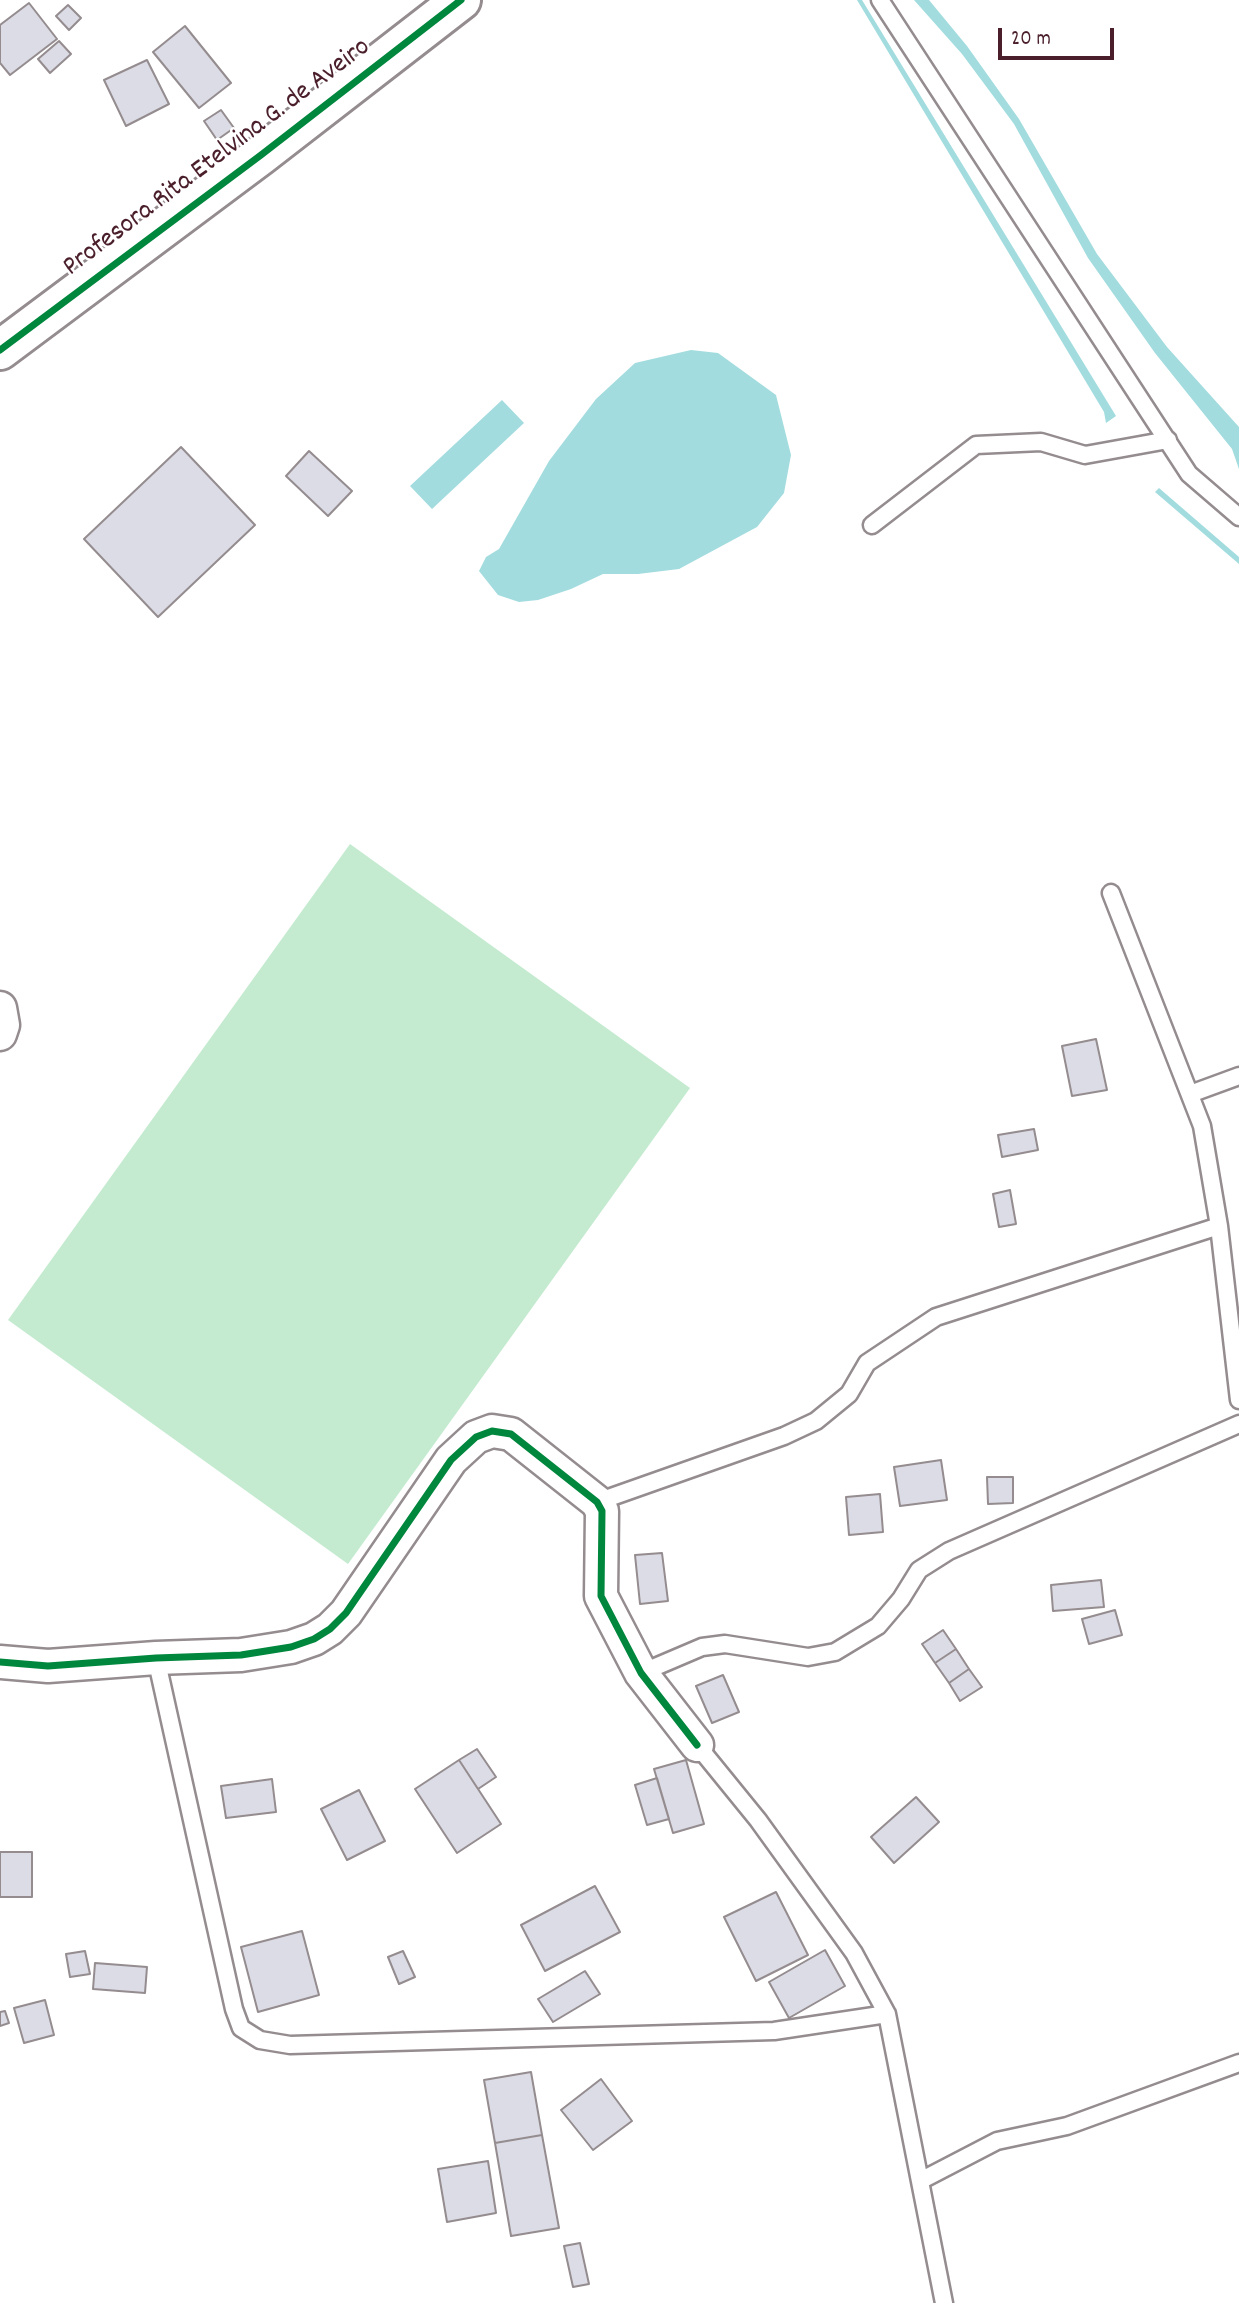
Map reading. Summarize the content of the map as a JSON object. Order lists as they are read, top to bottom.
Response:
{
  "streets": {
    "street": ["Profesora Rita Etelvina G. de Aveiro"]
  },
  "scale_bar": "20 m"
}
